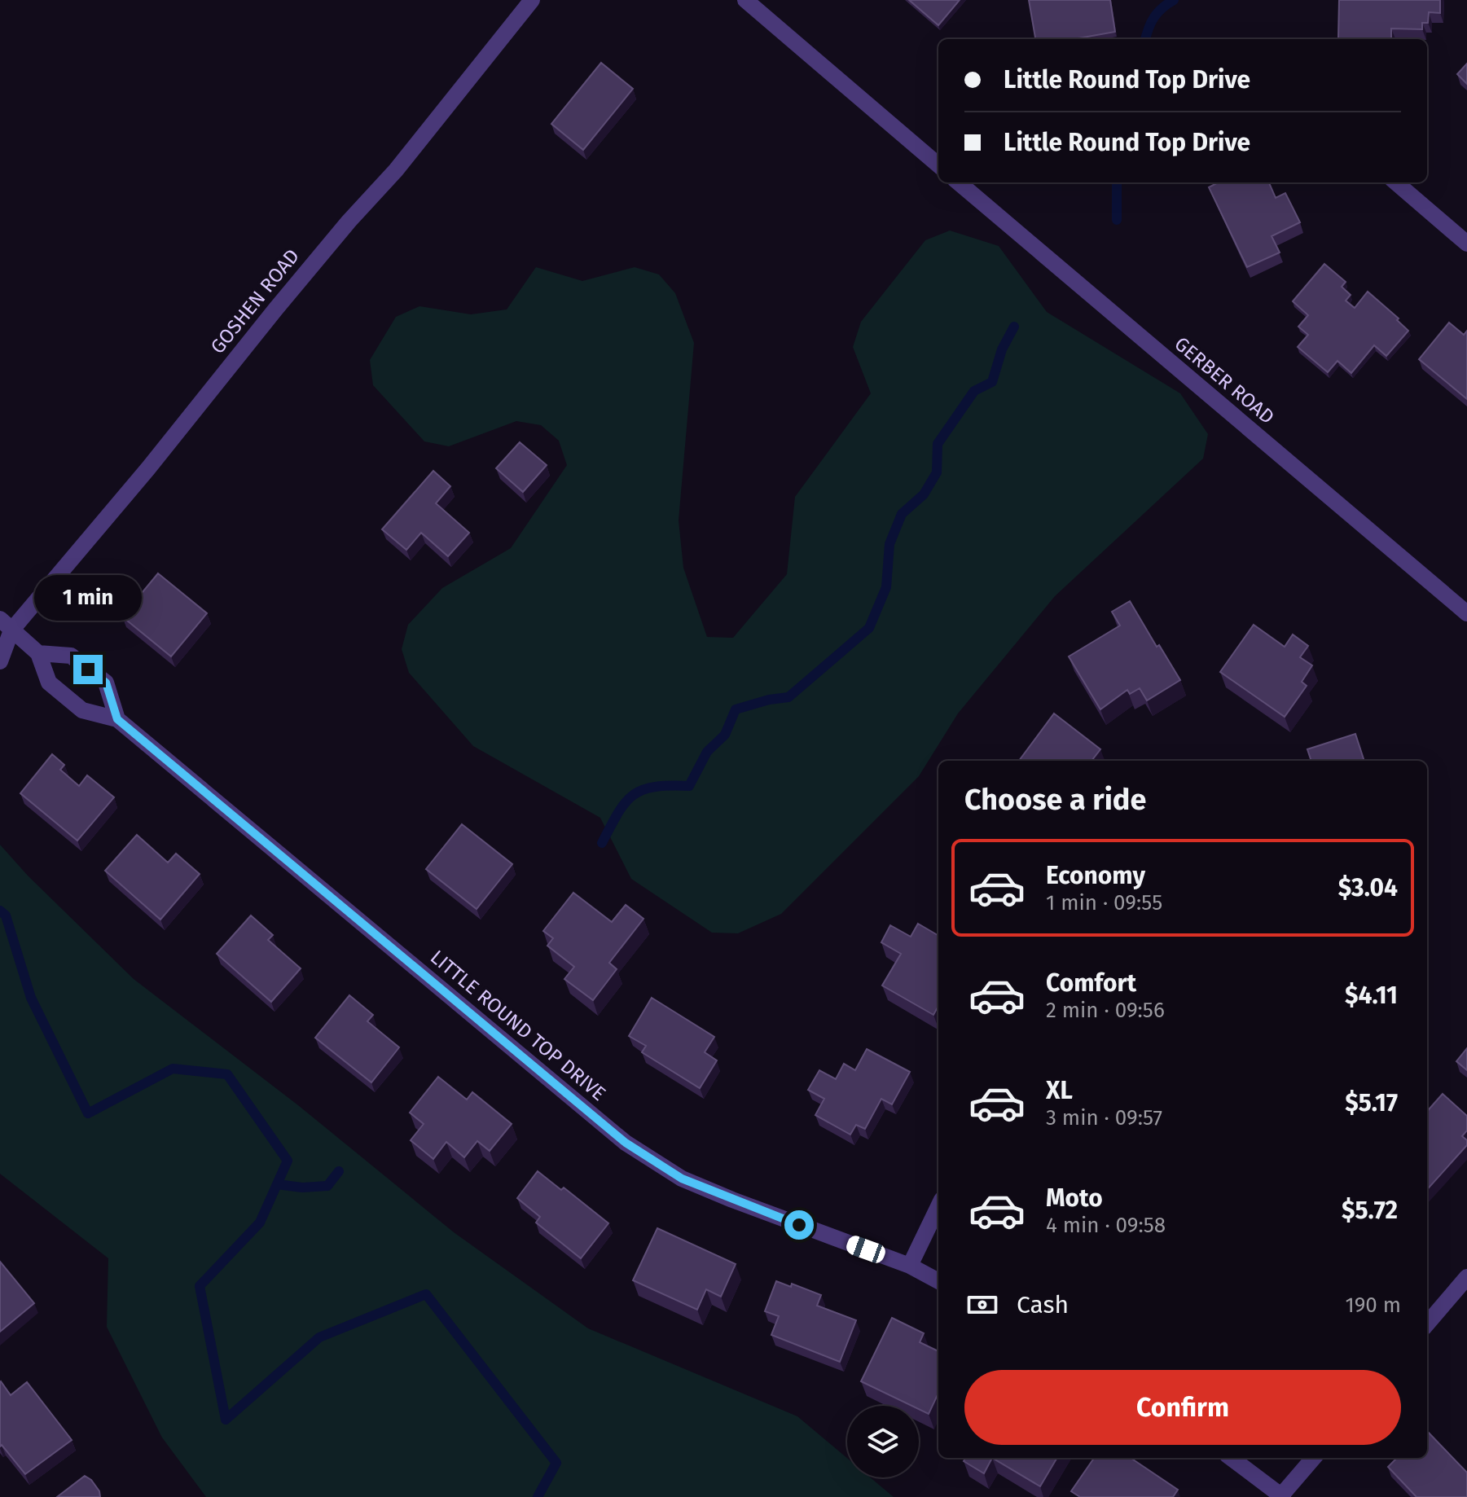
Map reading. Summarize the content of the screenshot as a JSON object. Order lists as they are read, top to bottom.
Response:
{
  "streets": {
    "street": ["GOSHEN ROAD", "GERBER ROAD", "LITTLE ROUND TOP DRIVE"]
  },
  "crossings": [
    ["GOSHEN ROAD", "LITTLE ROUND TOP DRIVE"]
  ],
  "page": {
    "banner": ["Little Round Top Drive", "Little Round Top Drive"],
    "bubble": "1 min",
    "heading": "Choose a ride",
    "list": [
      {
        "name": "Economy",
        "note": "1 min · 09:55",
        "value": "$3.04"
      },
      {
        "name": "Comfort",
        "note": "2 min · 09:56",
        "value": "$4.11"
      },
      {
        "name": "XL",
        "note": "3 min · 09:57",
        "value": "$5.17"
      },
      {
        "name": "Moto",
        "note": "4 min · 09:58",
        "value": "$5.72"
      }
    ],
    "pay": ["Cash", "190 m"],
    "buttons": "Confirm"
  }
}
